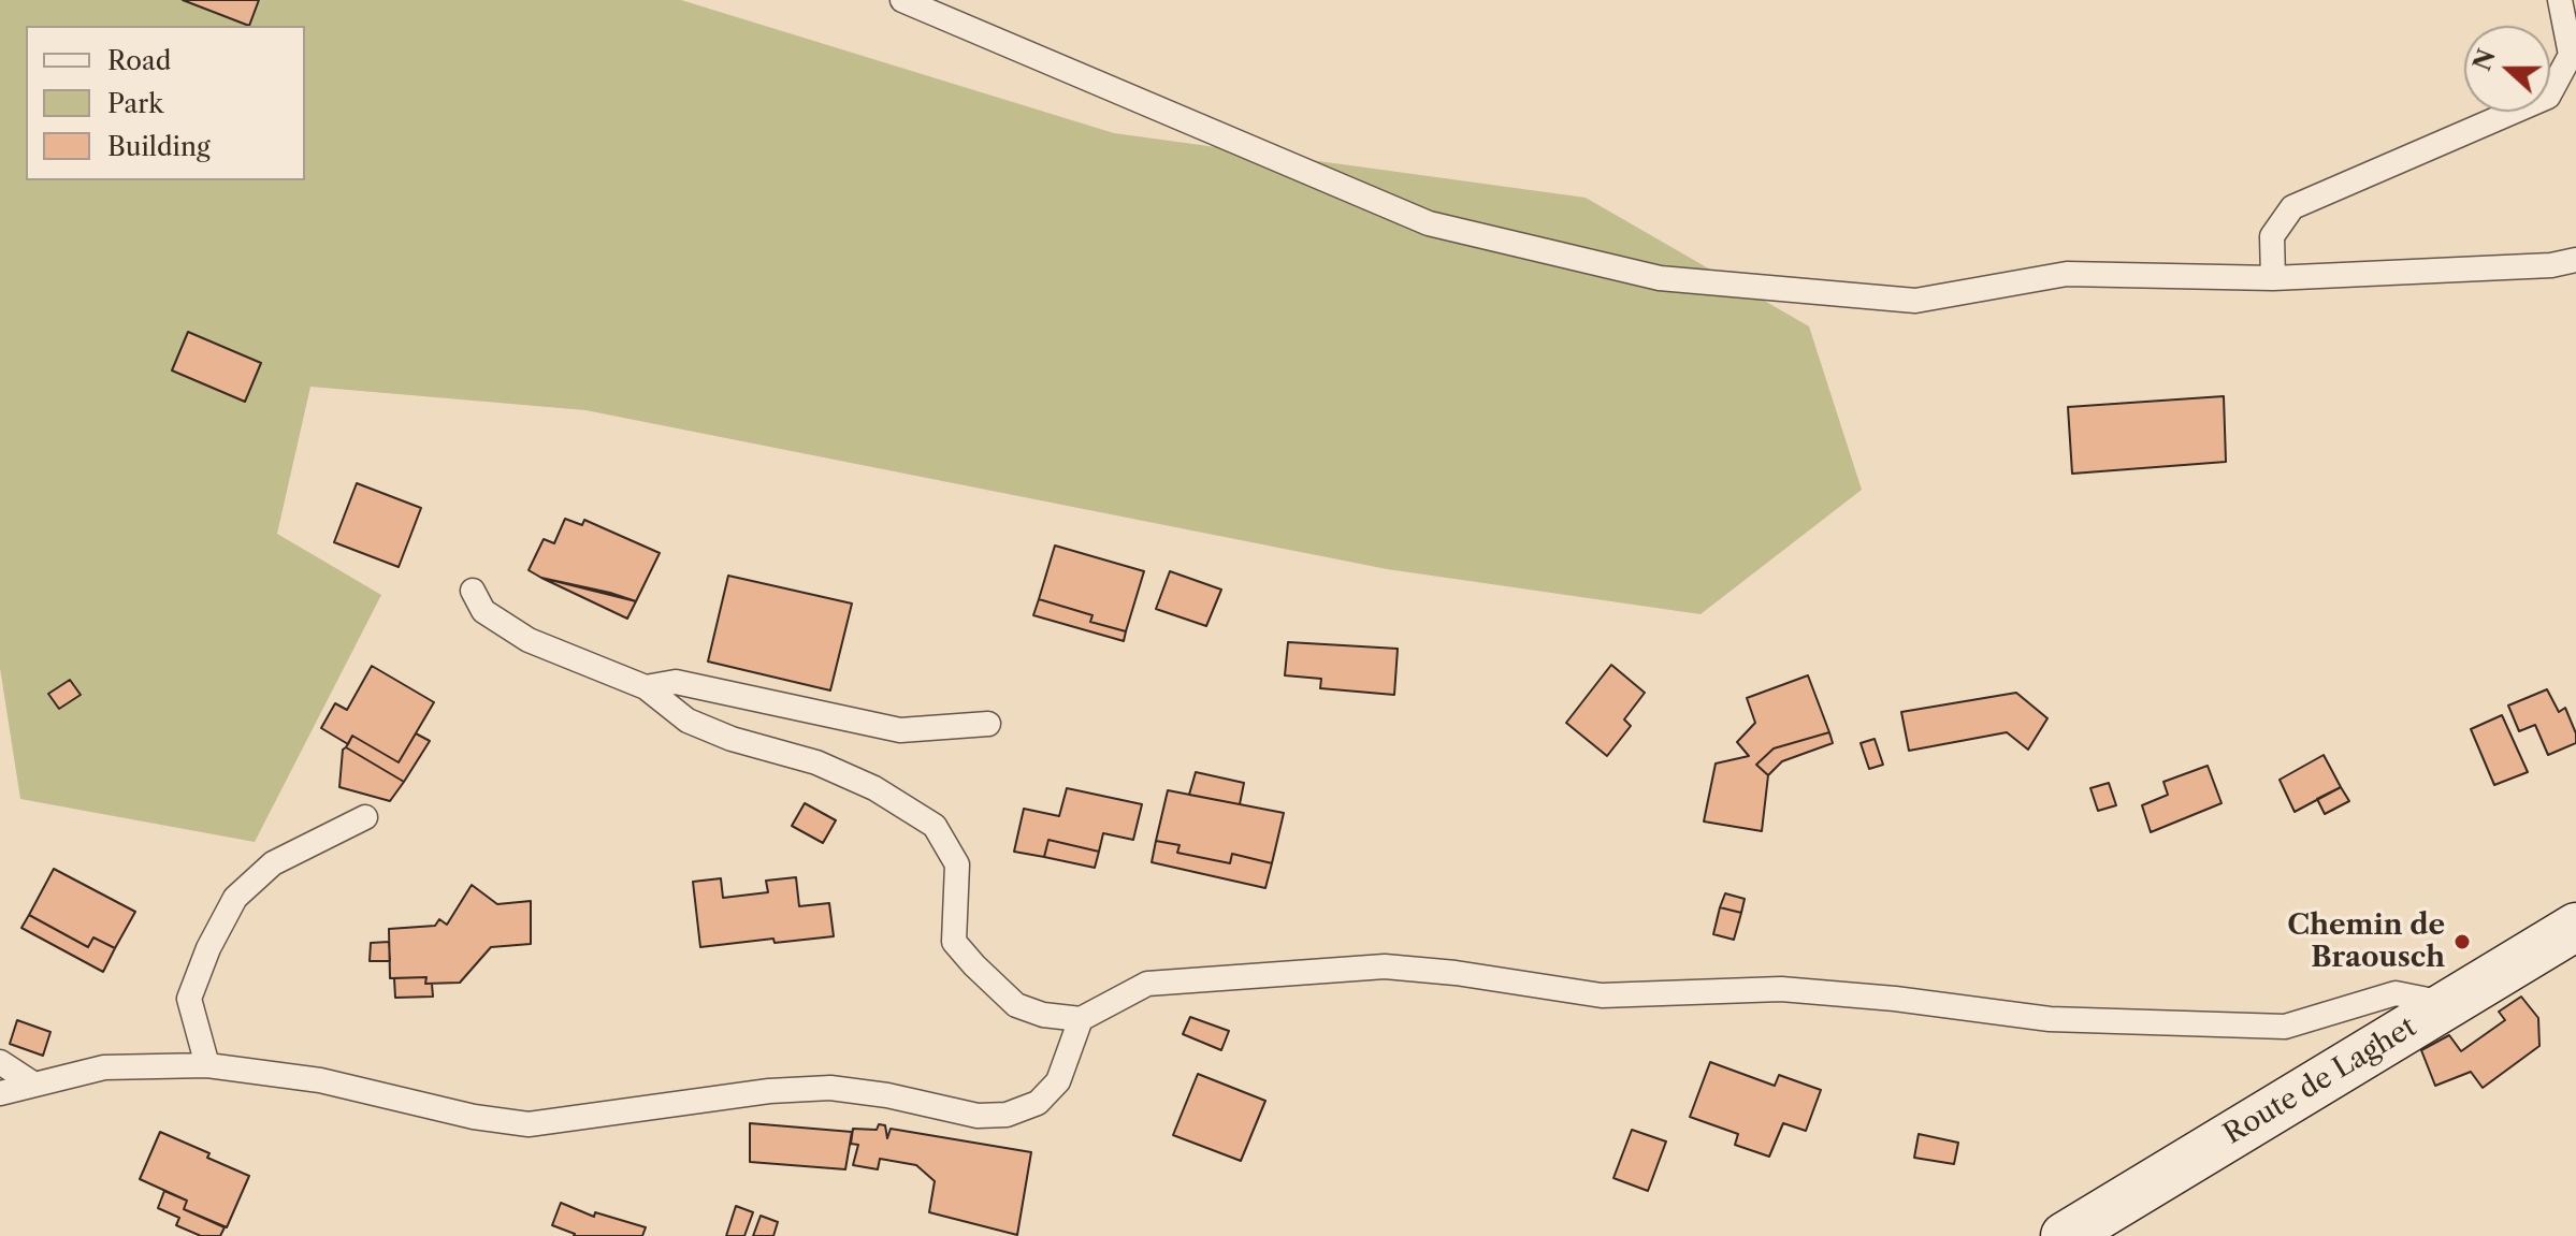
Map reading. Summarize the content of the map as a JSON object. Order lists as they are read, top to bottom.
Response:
{
  "streets": {
    "main road": ["Route de Laghet"]
  },
  "places": ["Chemin de Braousch"],
  "legend": ["Road", "Park", "Building"],
  "north": "left"
}
